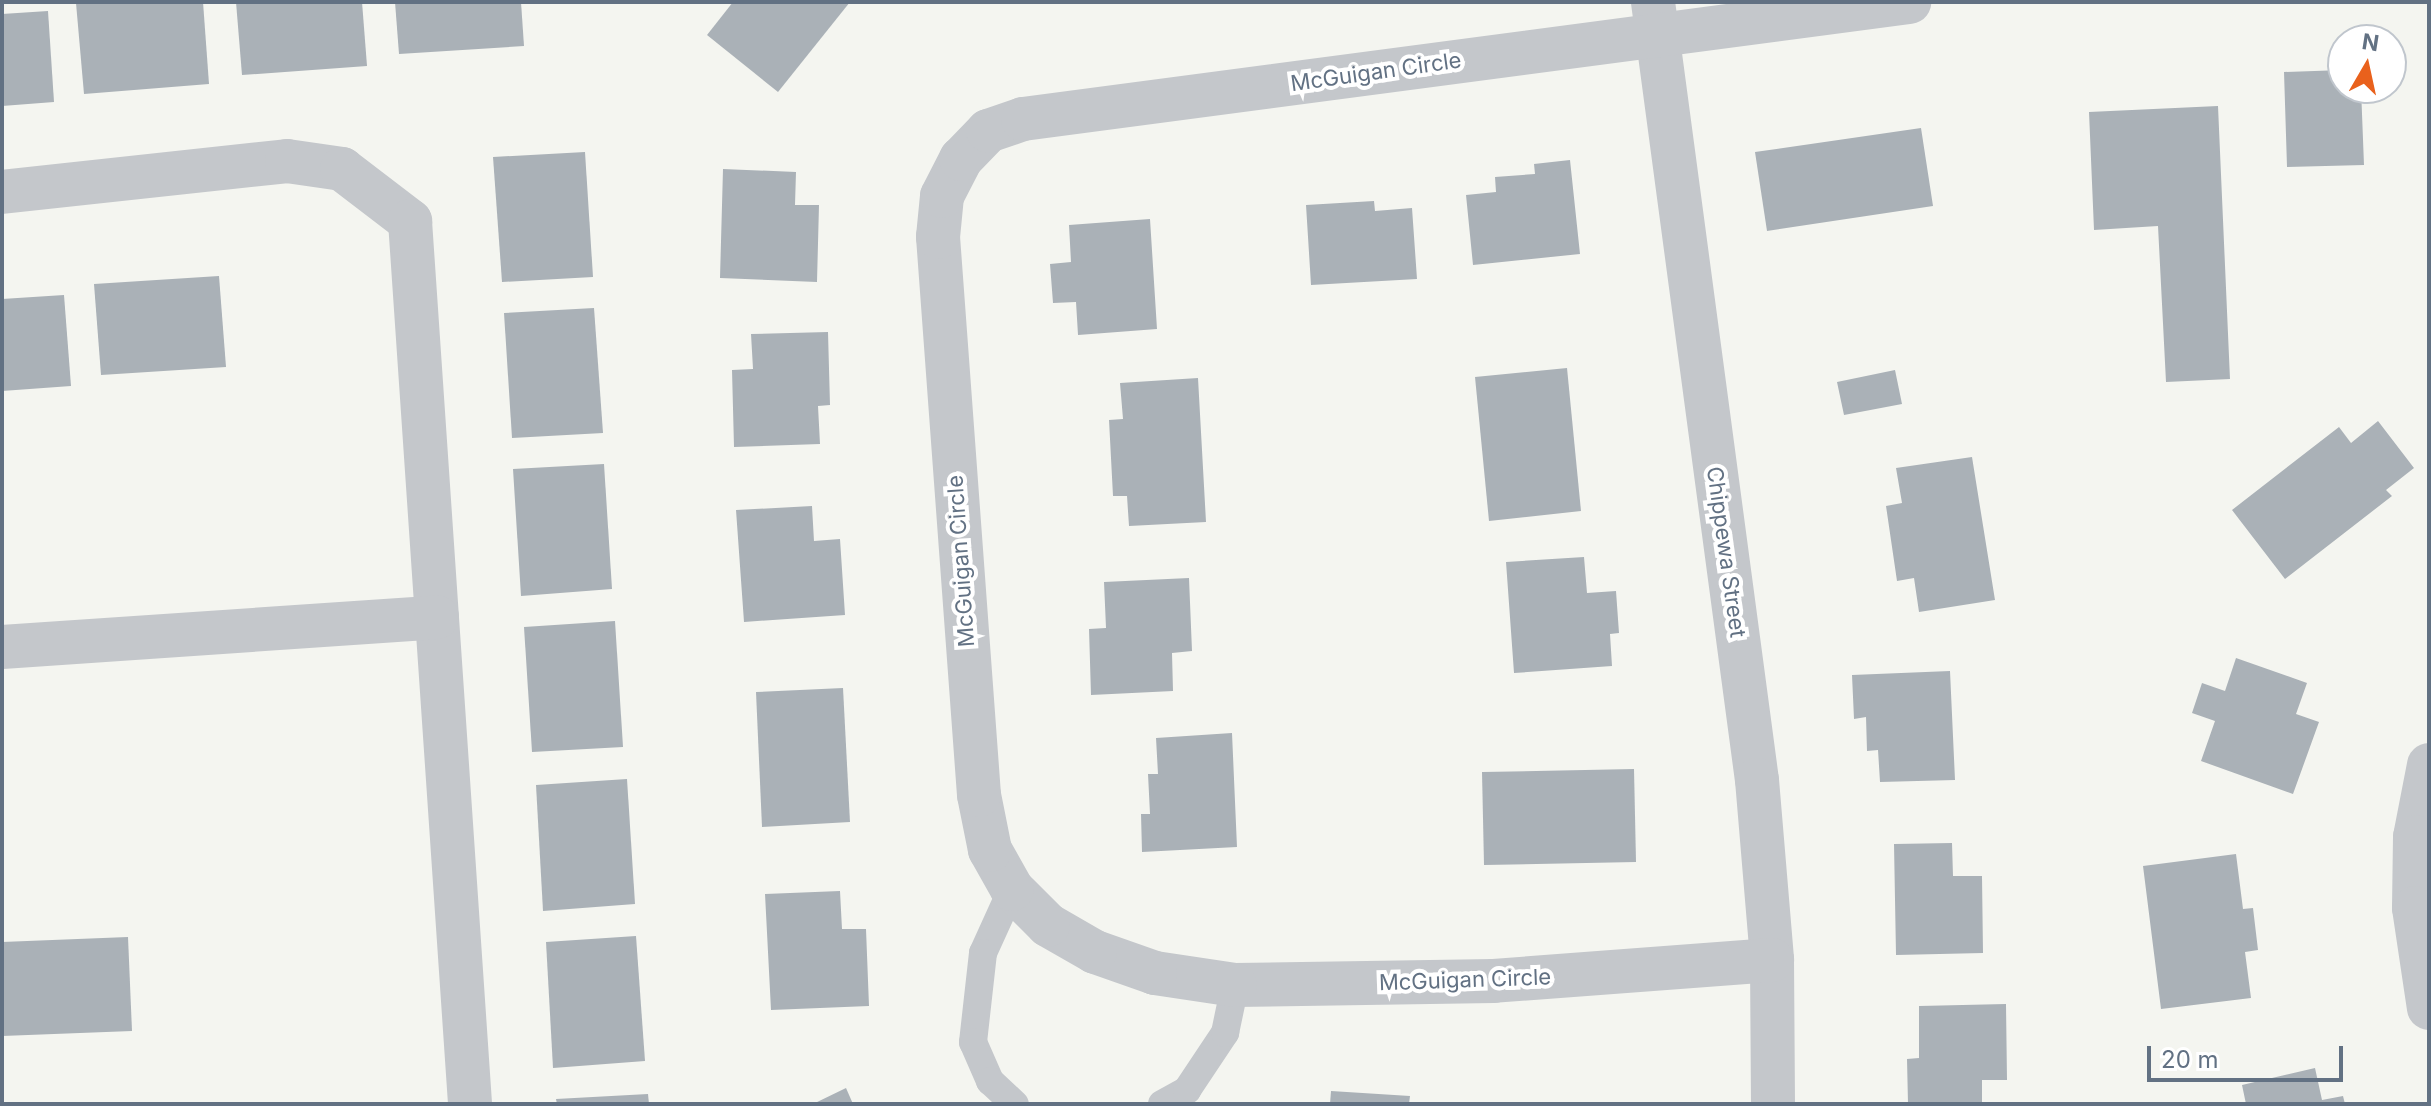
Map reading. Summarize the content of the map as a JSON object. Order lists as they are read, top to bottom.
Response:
{
  "streets": {
    "street": ["McGuigan Circle", "Chippewa Street"]
  },
  "crossings": [
    ["McGuigan Circle", "Chippewa Street"]
  ],
  "scale_bar": "20 m",
  "north": "top"
}
